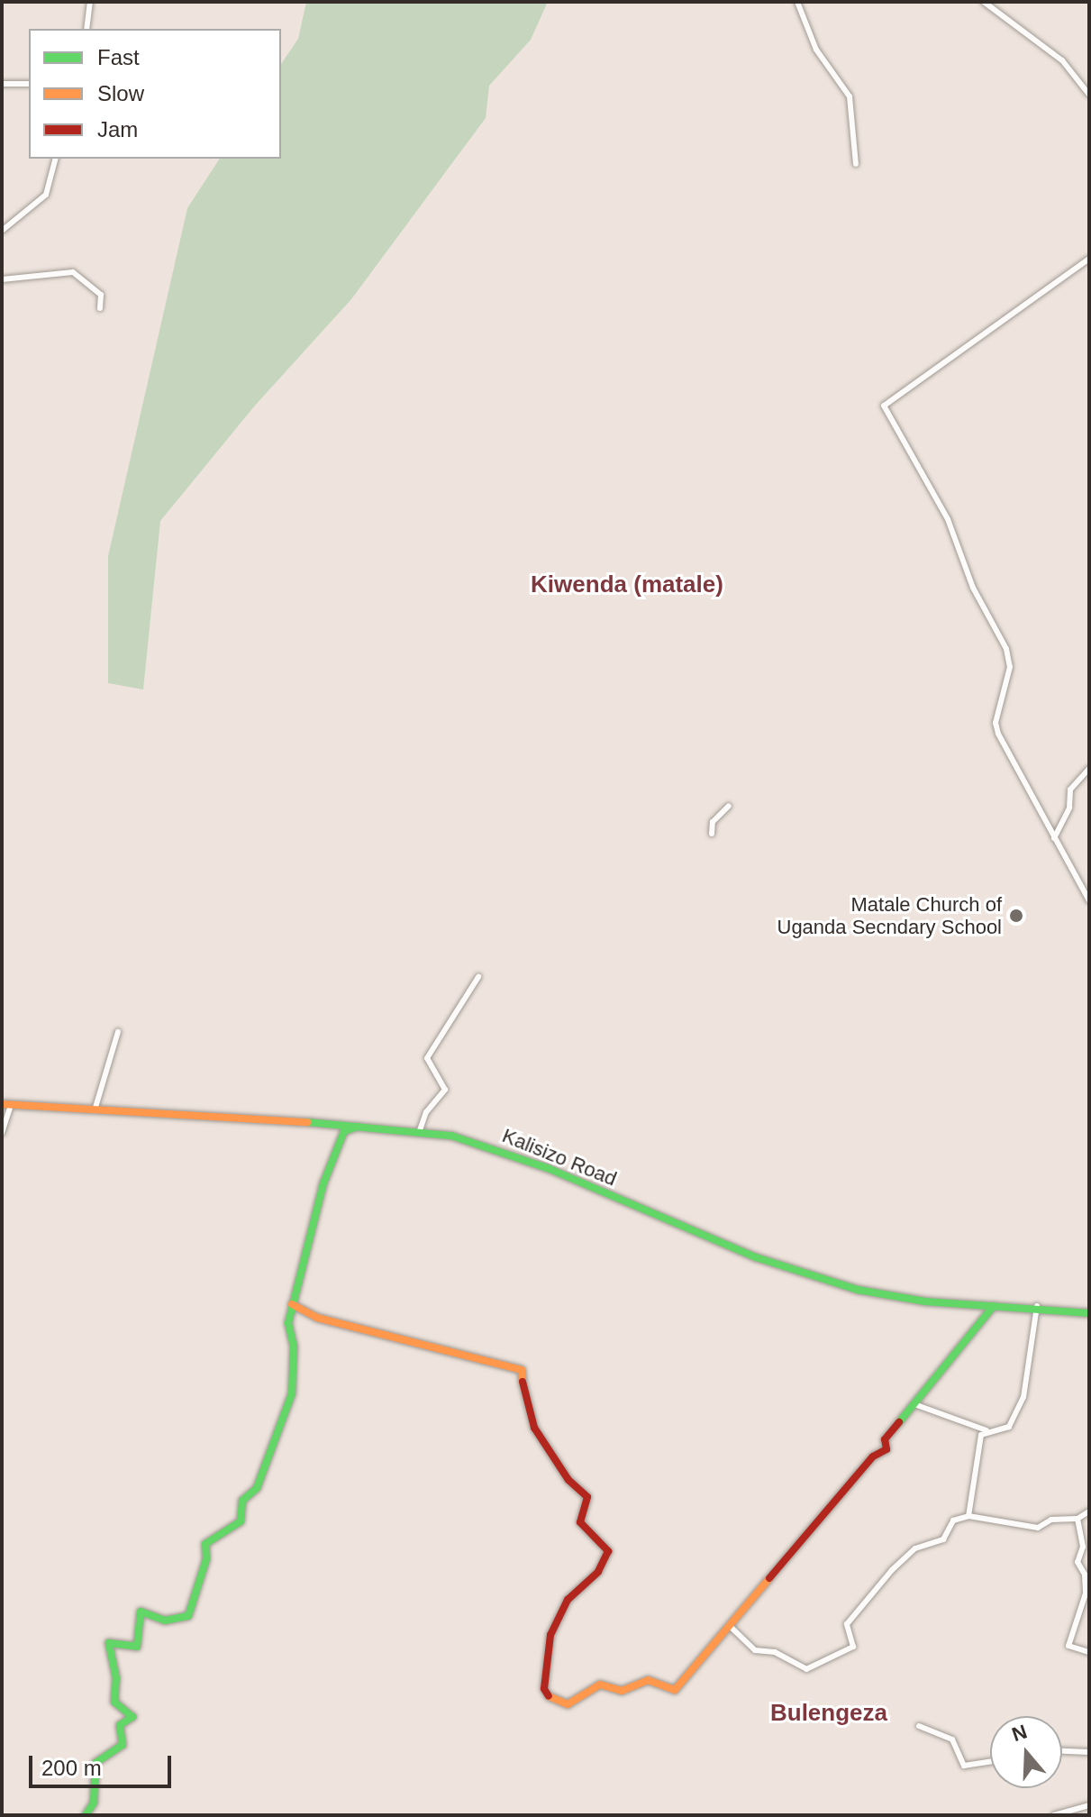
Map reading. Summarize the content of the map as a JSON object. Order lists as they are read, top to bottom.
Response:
{
  "streets": {
    "street": ["Kalisizo Road"]
  },
  "districts": ["Kiwenda (matale)", "Bulengeza"],
  "places": ["Matale Church of Uganda Secndary School"],
  "legend": ["Fast", "Slow", "Jam"],
  "scale_bar": "200 m",
  "north": "top"
}
